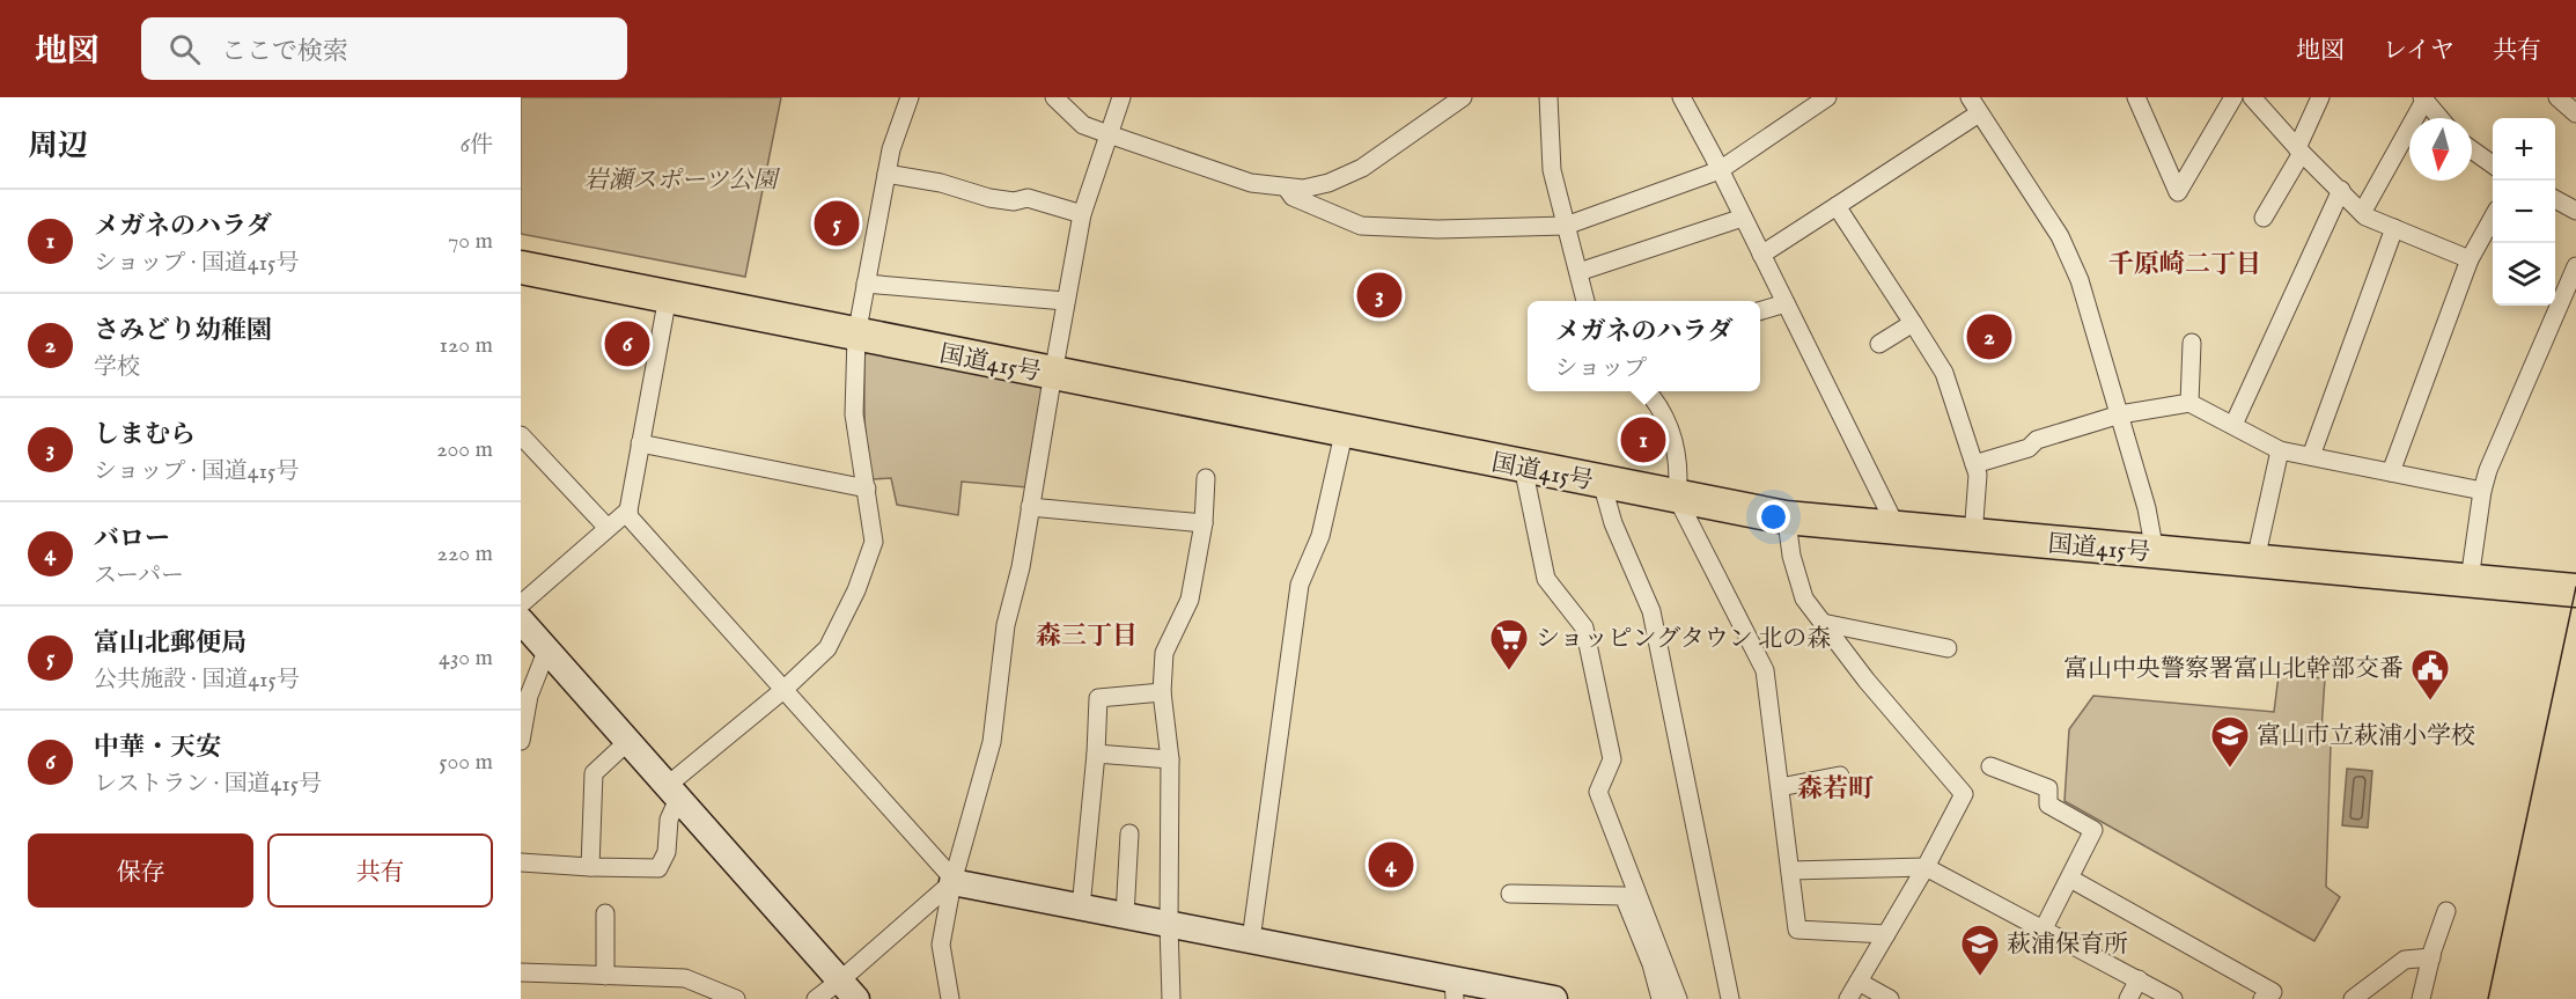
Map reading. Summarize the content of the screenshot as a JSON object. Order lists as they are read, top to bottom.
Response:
{
  "streets": {
    "highway": ["国道415号"]
  },
  "districts": ["千原崎二丁目", "森三丁目", "森若町"],
  "parks": ["岩瀬スポーツ公園"],
  "places": {
    "supermarket": ["ショッピングタウン 北の森"],
    "public building": ["富山中央警察署富山北幹部交番"],
    "school or university": ["富山市立萩浦小学校", "萩浦保育所"]
  },
  "north": "bottom",
  "page": {
    "header": "地図",
    "search": "ここで検索",
    "nav": ["地図", "レイヤ", "共有"],
    "heading": ["周辺", "6件"],
    "map_buttons": ["+", "−"],
    "list": [
      {
        "mark": "1",
        "name": "メガネのハラダ",
        "note": "ショップ · 国道415号",
        "value": "70 m"
      },
      {
        "mark": "2",
        "name": "さみどり幼稚園",
        "note": "学校",
        "value": "120 m"
      },
      {
        "mark": "3",
        "name": "しまむら",
        "note": "ショップ · 国道415号",
        "value": "200 m"
      },
      {
        "mark": "4",
        "name": "バロー",
        "note": "スーパー",
        "value": "220 m"
      },
      {
        "mark": "5",
        "name": "富山北郵便局",
        "note": "公共施設 · 国道415号",
        "value": "430 m"
      },
      {
        "mark": "6",
        "name": "中華・天安",
        "note": "レストラン · 国道415号",
        "value": "500 m"
      }
    ],
    "pins": [
      "5",
      "3",
      "2",
      "6",
      "1",
      "4"
    ],
    "popup": ["メガネのハラダ", "ショップ"],
    "buttons": ["保存", "共有"]
  }
}
